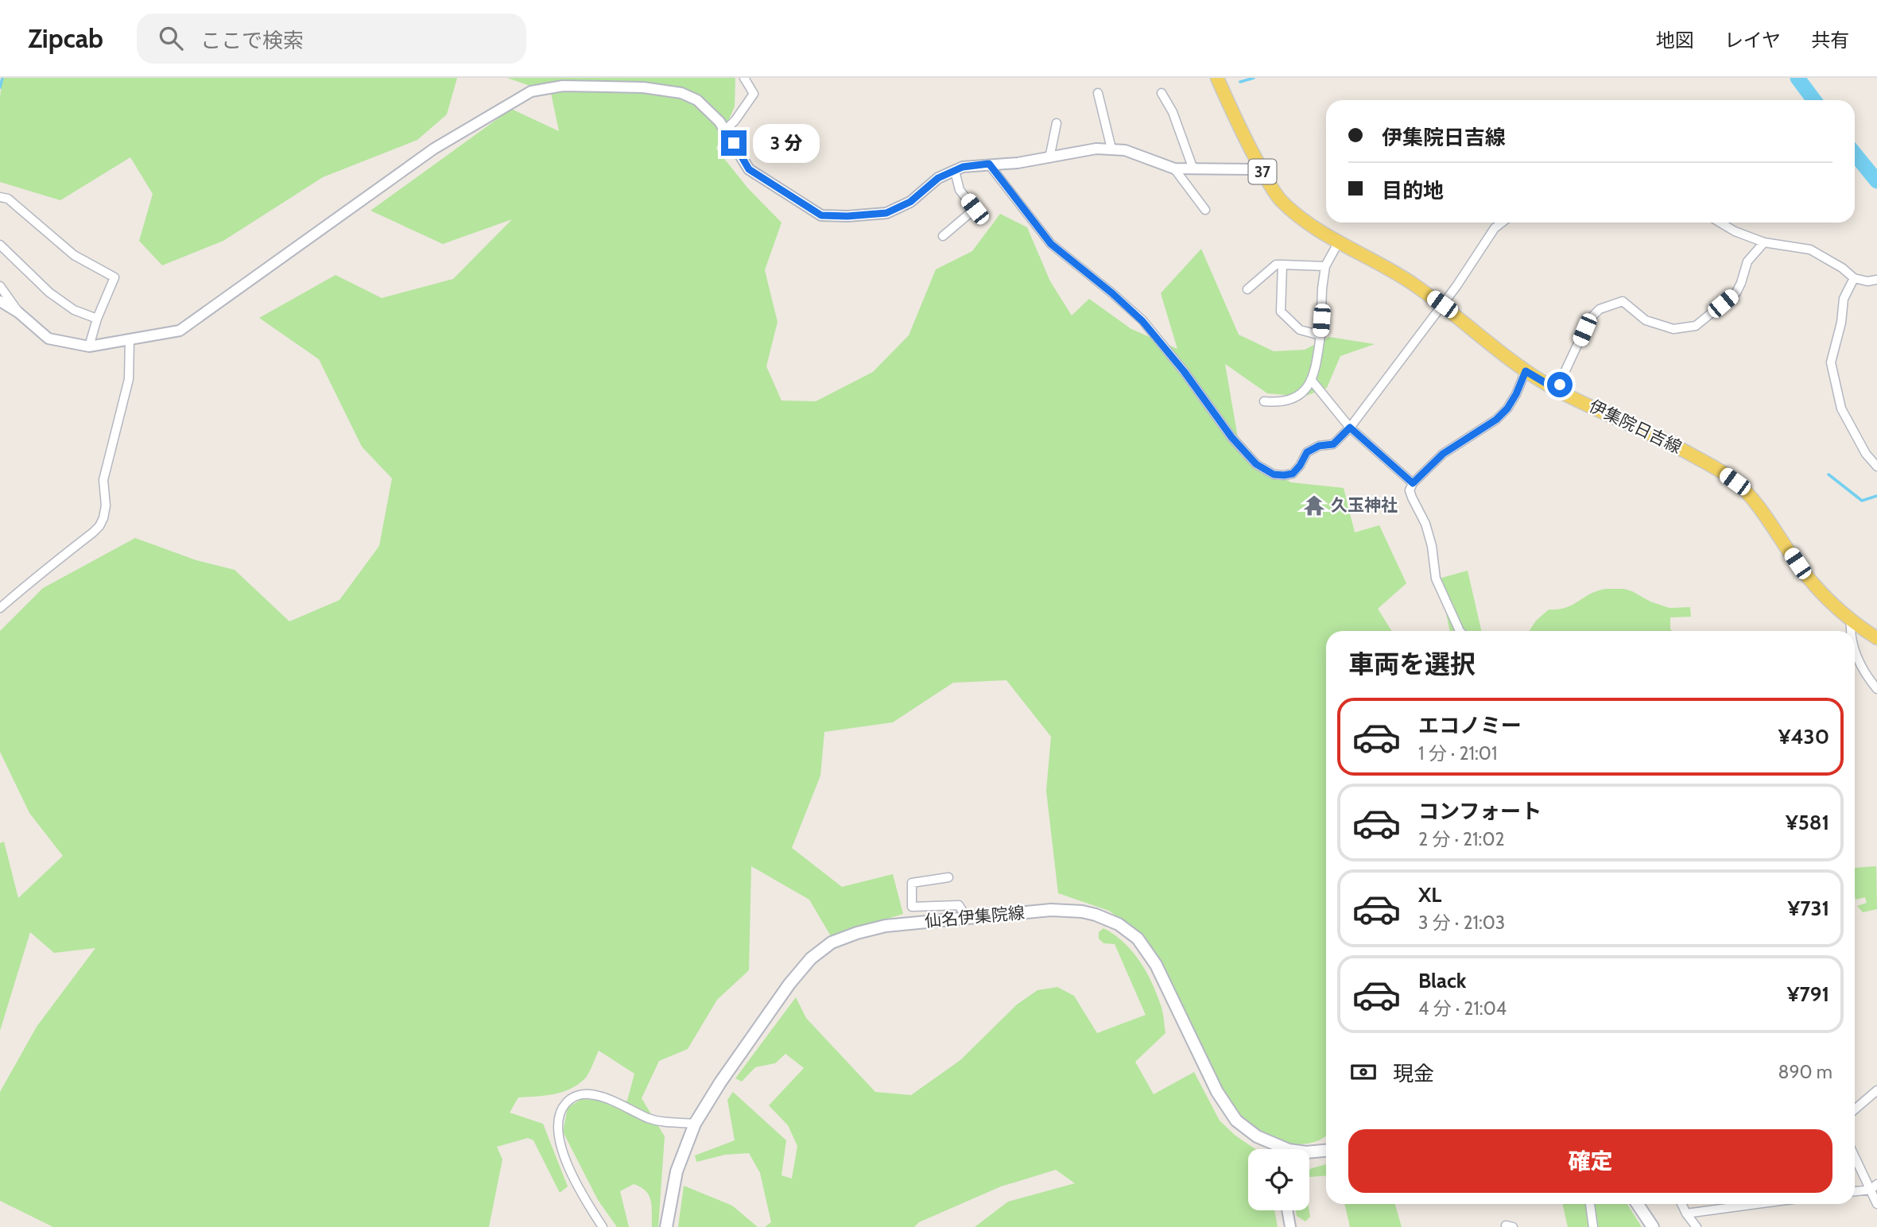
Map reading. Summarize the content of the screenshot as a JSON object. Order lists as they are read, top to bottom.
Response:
{
  "streets": {
    "main road": ["37", "伊集院日吉線", "仙名伊集院線"]
  },
  "places": {
    "temple": ["久玉神社"]
  },
  "page": {
    "header": "Zipcab",
    "search": "ここで検索",
    "nav": ["地図", "レイヤ", "共有"],
    "banner": ["伊集院日吉線", "目的地"],
    "bubble": "3 分",
    "heading": "車両を選択",
    "list": [
      {
        "name": "エコノミー",
        "note": "1 分 · 21:01",
        "value": "¥430"
      },
      {
        "name": "コンフォート",
        "note": "2 分 · 21:02",
        "value": "¥581"
      },
      {
        "name": "XL",
        "note": "3 分 · 21:03",
        "value": "¥731"
      },
      {
        "name": "Black",
        "note": "4 分 · 21:04",
        "value": "¥791"
      }
    ],
    "pay": ["現金", "890 m"],
    "buttons": "確定"
  }
}
